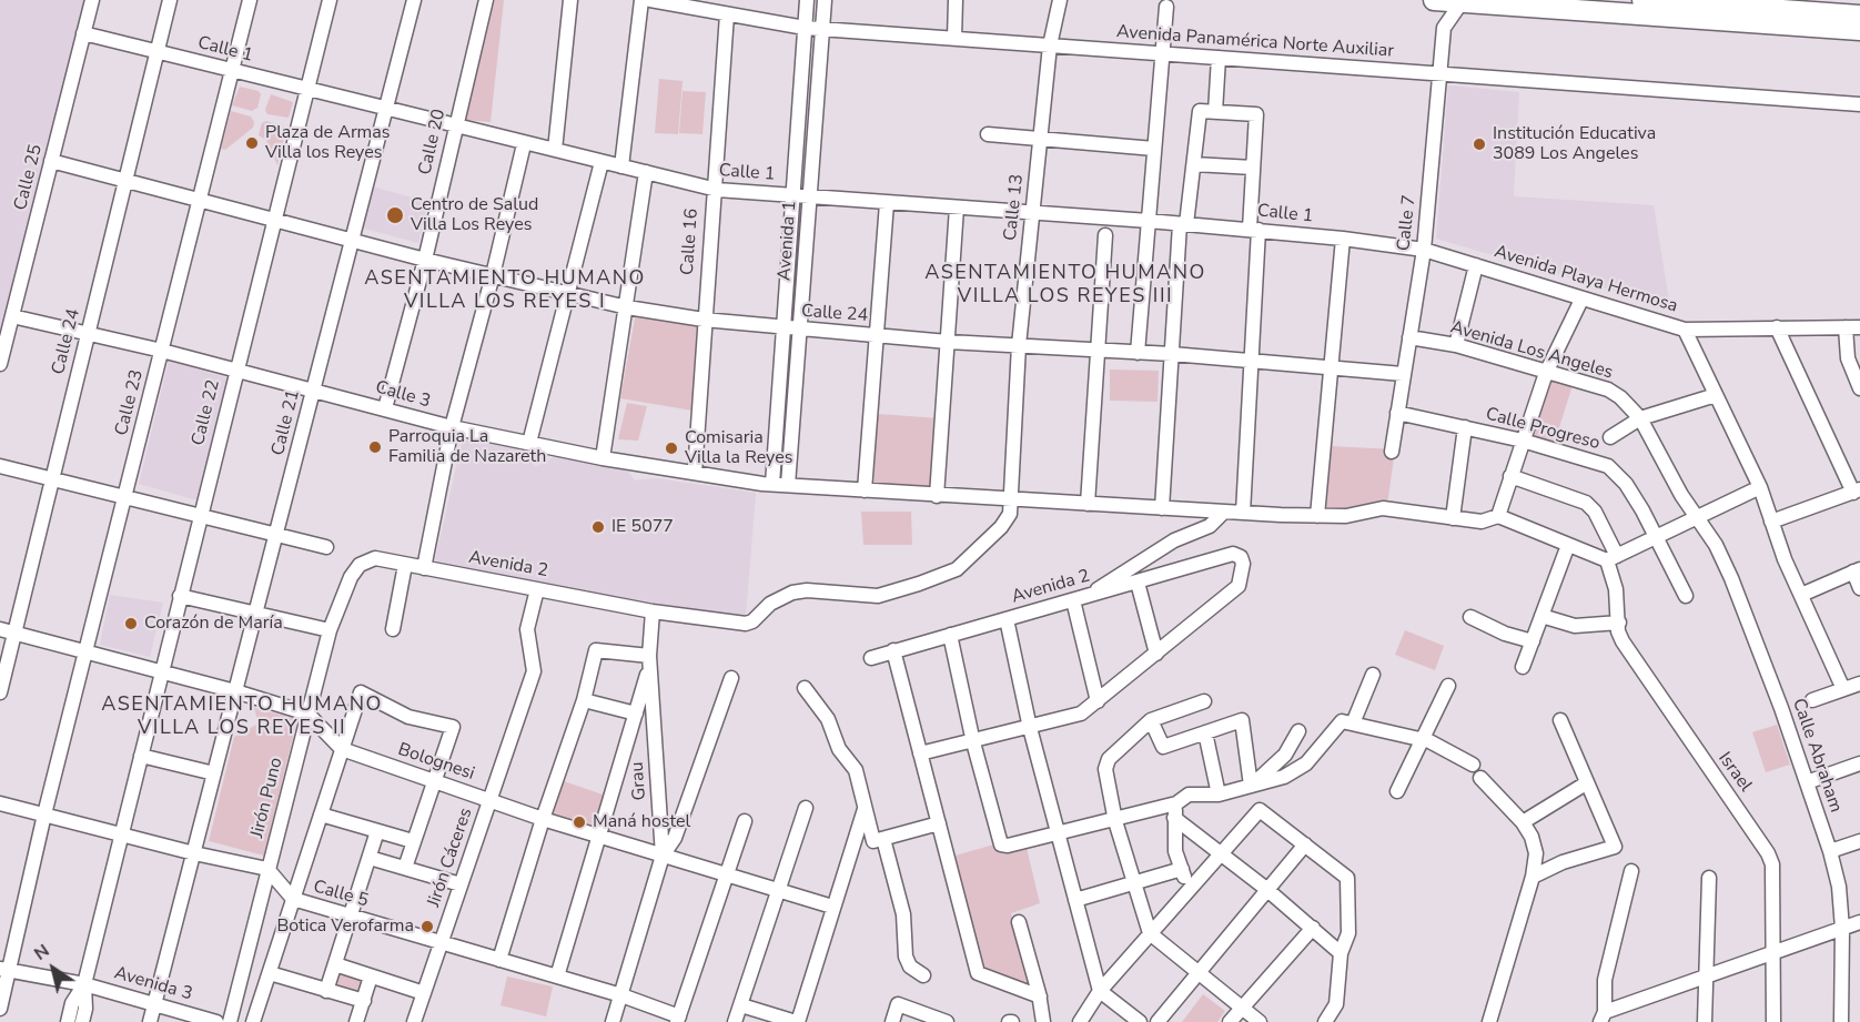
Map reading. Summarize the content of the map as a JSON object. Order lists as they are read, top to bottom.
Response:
{
  "streets": {
    "street": [
      "Avenida Panamérica Norte Auxiliar",
      "Calle 1",
      "Calle 20",
      "Calle 25",
      "Calle 13",
      "Calle 7",
      "Avenida 1",
      "Calle 16",
      "Avenida Playa Hermosa",
      "Calle 24",
      "Avenida Los Angeles",
      "Calle 3",
      "Calle 23",
      "Calle 22",
      "Calle 21",
      "Calle Progreso",
      "Avenida 2",
      "Calle Abraham",
      "Bolognesi",
      "Israel",
      "Grau",
      "Jirón Puno",
      "Jirón Cáceres",
      "Calle 5",
      "Avenida 3"
    ]
  },
  "crossings": [
    ["Avenida Panamérica Norte Auxiliar", "Calle 13"],
    ["Avenida Panamérica Norte Auxiliar", "Calle 7"],
    ["Avenida Panamérica Norte Auxiliar", "Avenida 1"],
    ["Avenida Panamérica Norte Auxiliar", "Calle 16"],
    ["Calle 1", "Calle 20"],
    ["Calle 1", "Calle 25"],
    ["Calle 1", "Calle 13"],
    ["Calle 1", "Calle 7"],
    ["Calle 1", "Avenida 1"],
    ["Calle 1", "Calle 16"],
    ["Calle 1", "Avenida Playa Hermosa"],
    ["Calle 1", "Calle 24"],
    ["Calle 1", "Calle 23"],
    ["Calle 1", "Calle 22"],
    ["Calle 1", "Calle 21"],
    ["Calle 20", "Calle 24"],
    ["Calle 20", "Calle 3"],
    ["Calle 25", "Calle 24"],
    ["Calle 25", "Calle 3"],
    ["Calle 13", "Calle 24"],
    ["Calle 13", "Calle 3"],
    ["Calle 13", "Avenida 2"],
    ["Calle 7", "Avenida Playa Hermosa"],
    ["Calle 7", "Calle 24"],
    ["Calle 7", "Avenida Los Angeles"],
    ["Calle 7", "Calle Progreso"],
    ["Avenida 1", "Calle 24"],
    ["Avenida 1", "Calle 3"],
    ["Calle 16", "Calle 24"],
    ["Calle 16", "Calle 3"],
    ["Calle 24", "Calle 3"],
    ["Calle 24", "Calle 23"],
    ["Calle 24", "Calle 22"],
    ["Calle 24", "Calle 21"],
    ["Calle 24", "Bolognesi"],
    ["Avenida Los Angeles", "Calle Abraham"],
    ["Calle 3", "Calle 23"],
    ["Calle 3", "Calle 22"],
    ["Calle 3", "Calle 21"],
    ["Calle 3", "Avenida 2"],
    ["Calle 23", "Bolognesi"],
    ["Calle 23", "Avenida 3"],
    ["Calle 22", "Bolognesi"],
    ["Calle 22", "Avenida 3"],
    ["Calle 21", "Bolognesi"],
    ["Calle 21", "Avenida 3"],
    ["Avenida 2", "Grau"],
    ["Avenida 2", "Jirón Puno"],
    ["Avenida 2", "Jirón Cáceres"],
    ["Bolognesi", "Grau"],
    ["Bolognesi", "Jirón Puno"],
    ["Bolognesi", "Jirón Cáceres"],
    ["Grau", "Calle 5"],
    ["Jirón Puno", "Calle 5"],
    ["Jirón Cáceres", "Calle 5"]
  ],
  "districts": ["ASENTAMIENTO HUMANO VILLA LOS REYES III", "ASENTAMIENTO HUMANO VILLA LOS REYES I", "ASENTAMIENTO HUMANO VILLA LOS REYES II"],
  "places": [
    "Plaza de Armas Villa los Reyes",
    "Institución Educativa 3089 Los Angeles",
    "Centro de Salud Villa Los Reyes",
    "Parroquia La Familia de Nazareth",
    "Comisaria Villa la Reyes",
    "IE 5077",
    "Corazón de María",
    "Maná hostel",
    "Botica Verofarma"
  ],
  "north": "top left"
}
